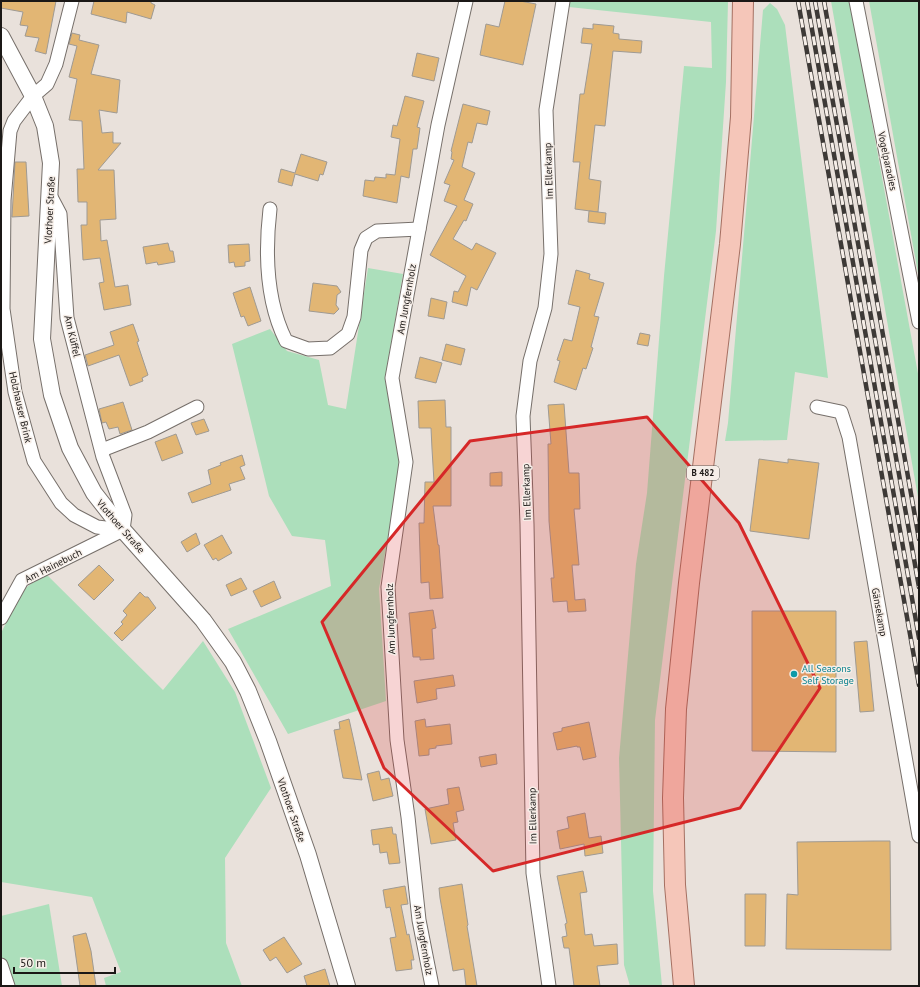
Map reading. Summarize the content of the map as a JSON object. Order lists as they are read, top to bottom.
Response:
{
  "streets": {
    "main road": ["B 482"],
    "street": [
      "Vogelparadies",
      "Im Ellerkamp",
      "Vlothoer Straße",
      "Am Jungfernholz",
      "Am Küffel",
      "Holzhauser Brink",
      "Am Hainebuch",
      "Gänsekamp"
    ]
  },
  "crossings": [
    ["Vlothoer Straße", "Am Küffel"],
    ["Vlothoer Straße", "Holzhauser Brink"],
    ["Vlothoer Straße", "Am Hainebuch"],
    ["Am Küffel", "Holzhauser Brink"],
    ["Am Küffel", "Am Hainebuch"],
    ["Holzhauser Brink", "Am Hainebuch"]
  ],
  "places": ["All Seasons Self Storage"],
  "scale_bar": "50 m"
}
